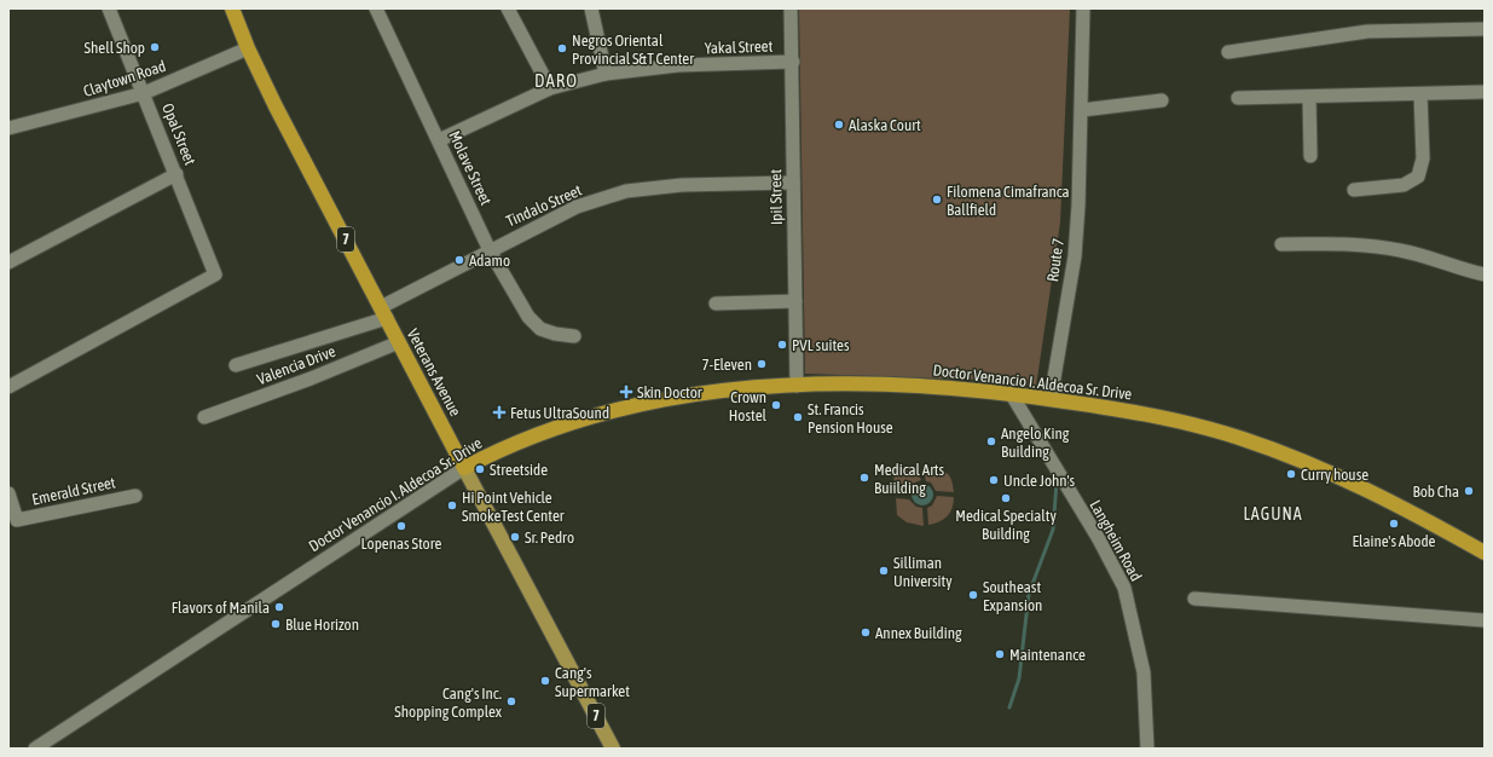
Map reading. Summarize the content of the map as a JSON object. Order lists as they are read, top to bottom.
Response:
{
  "streets": {
    "highway": ["7", "Veterans Avenue", "Doctor Venancio I. Aldecoa Sr. Drive"],
    "street": [
      "Yakal Street",
      "Claytown Road",
      "Opal Street",
      "Molave Street",
      "Ipil Street",
      "Tindalo Street",
      "Route 7",
      "Valencia Drive",
      "Emerald Street",
      "Langheim Road"
    ]
  },
  "crossings": [
    ["Yakal Street", "Molave Street"],
    ["Yakal Street", "Ipil Street"],
    ["Claytown Road", "Opal Street"],
    ["Claytown Road", "Veterans Avenue"],
    ["Molave Street", "Tindalo Street"],
    ["Ipil Street", "Tindalo Street"],
    ["Ipil Street", "Doctor Venancio I. Aldecoa Sr. Drive"],
    ["Tindalo Street", "Veterans Avenue"],
    ["Route 7", "Doctor Venancio I. Aldecoa Sr. Drive"],
    ["Valencia Drive", "Veterans Avenue"],
    ["Veterans Avenue", "Doctor Venancio I. Aldecoa Sr. Drive"],
    ["Doctor Venancio I. Aldecoa Sr. Drive", "Langheim Road"]
  ],
  "districts": ["DARO", "LAGUNA"],
  "places": {
    "other": [
      "Shell Shop",
      "Negros Oriental Provincial S&T Center",
      "Alaska Court",
      "Filomena Cimafranca Ballfield",
      "Adamo",
      "PVL suites",
      "7-Eleven",
      "Crown Hostel",
      "St. Francis Pension House",
      "Angelo King Building",
      "Streetside",
      "Curry house",
      "Medical Arts Buiilding",
      "Uncle John's",
      "Bob Cha",
      "Medical Specialty Building",
      "Hi Point Vehicle SmokeTest Center",
      "Elaine's Abode",
      "Lopenas Store",
      "Sr. Pedro",
      "Silliman University",
      "Southeast Expansion",
      "Flavors of Manila",
      "Blue Horizon",
      "Annex Building",
      "Maintenance",
      "Cang's Supermarket",
      "Cang's Inc. Shopping Complex"
    ],
    "health": ["Skin Doctor", "Fetus UltraSound"]
  }
}
